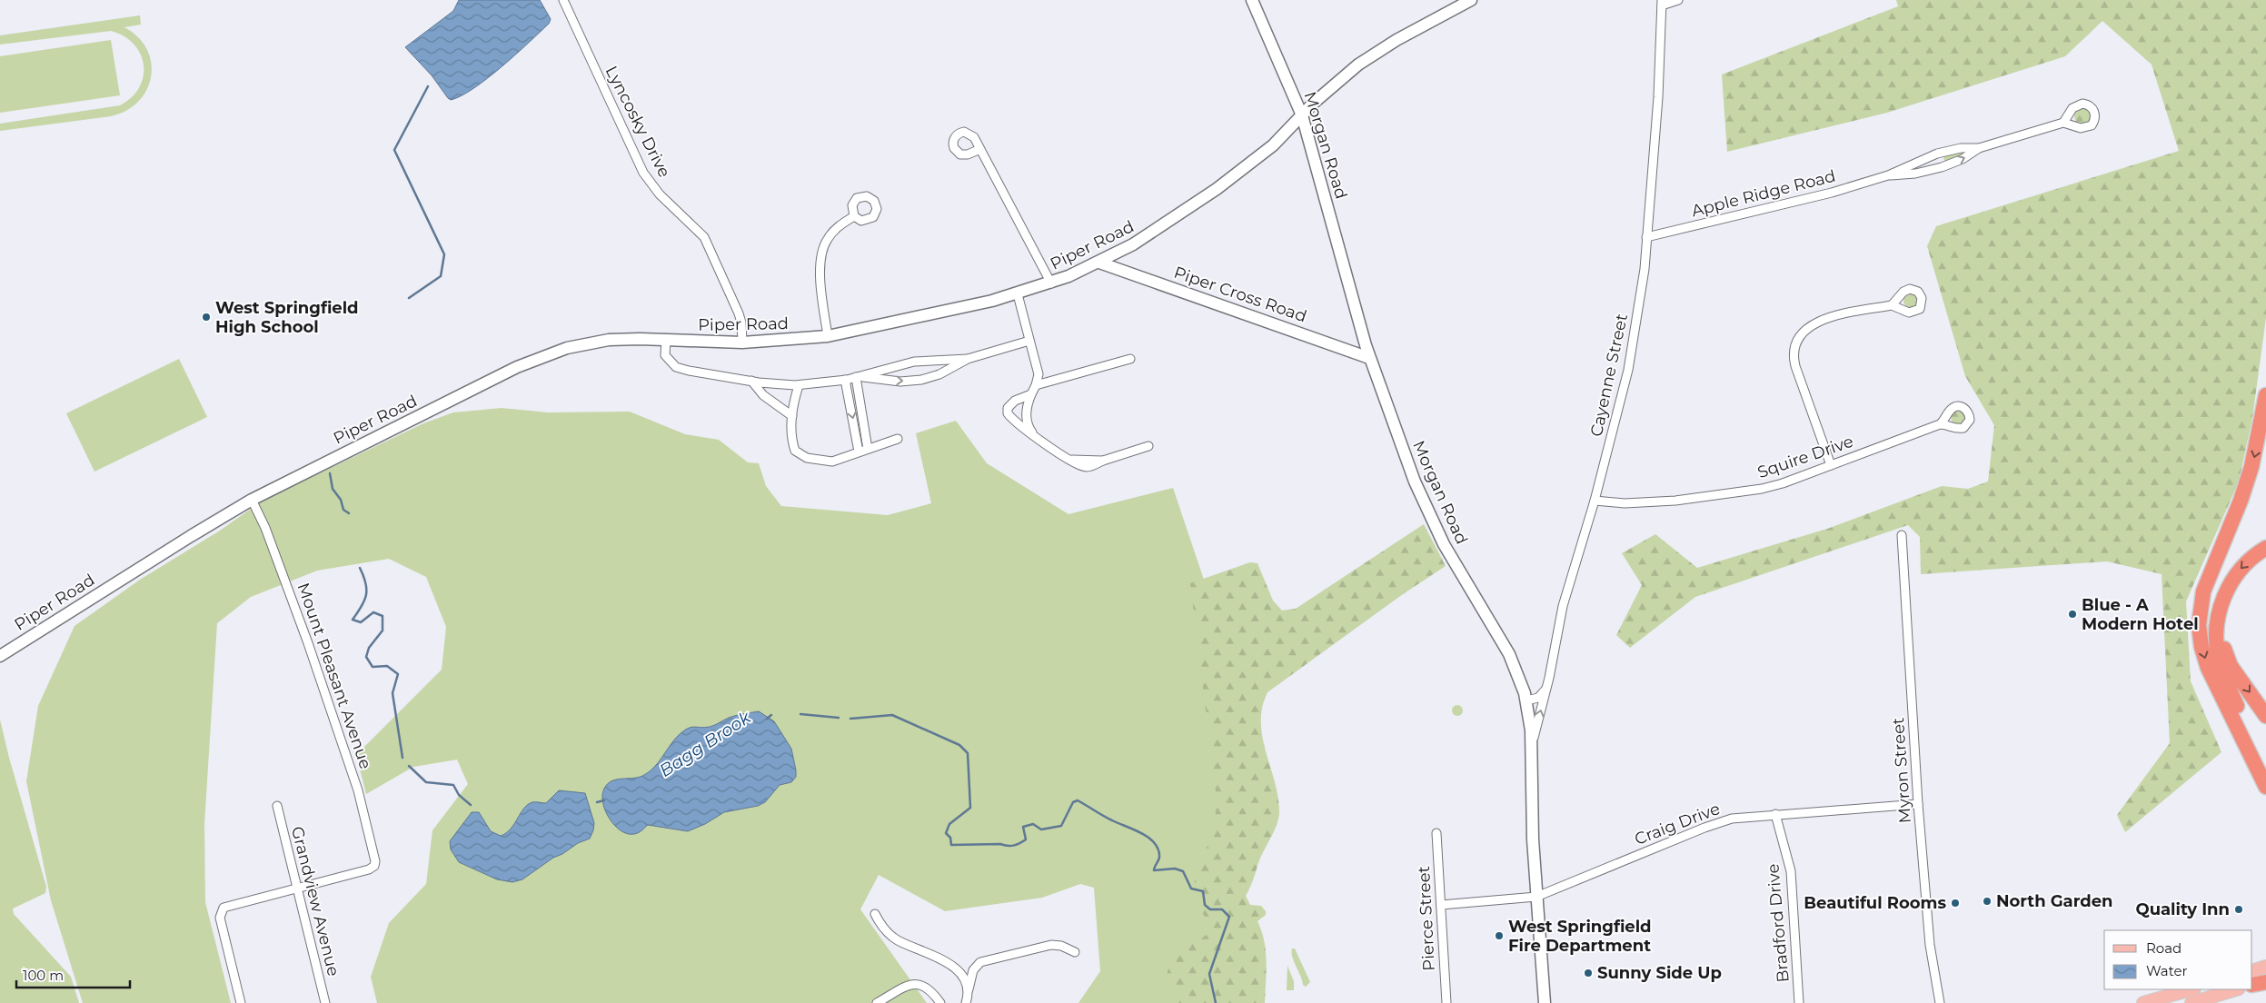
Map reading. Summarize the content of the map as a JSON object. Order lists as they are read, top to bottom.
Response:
{
  "streets": {
    "main road": ["Morgan Road", "Piper Road", "Piper Cross Road"],
    "street": [
      "Lyncosky Drive",
      "Apple Ridge Road",
      "Cayenne Street",
      "Squire Drive",
      "Mount Pleasant Avenue",
      "Myron Street",
      "Craig Drive",
      "Grandview Avenue",
      "Pierce Street",
      "Bradford Drive"
    ]
  },
  "crossings": [
    ["Lyncosky Drive", "Piper Road"],
    ["Morgan Road", "Piper Road"],
    ["Morgan Road", "Piper Cross Road"],
    ["Morgan Road", "Cayenne Street"],
    ["Morgan Road", "Craig Drive"],
    ["Apple Ridge Road", "Cayenne Street"],
    ["Piper Road", "Piper Cross Road"],
    ["Piper Road", "Mount Pleasant Avenue"],
    ["Cayenne Street", "Squire Drive"],
    ["Mount Pleasant Avenue", "Grandview Avenue"],
    ["Myron Street", "Craig Drive"],
    ["Craig Drive", "Pierce Street"],
    ["Craig Drive", "Bradford Drive"]
  ],
  "water": ["Bagg Brook"],
  "places": [
    "West Springfield High School",
    "Blue - A Modern Hotel",
    "North Garden",
    "Beautiful Rooms",
    "Quality Inn",
    "West Springfield Fire Department",
    "Sunny Side Up"
  ],
  "legend": ["Road", "Water"],
  "scale_bar": "100 m"
}
